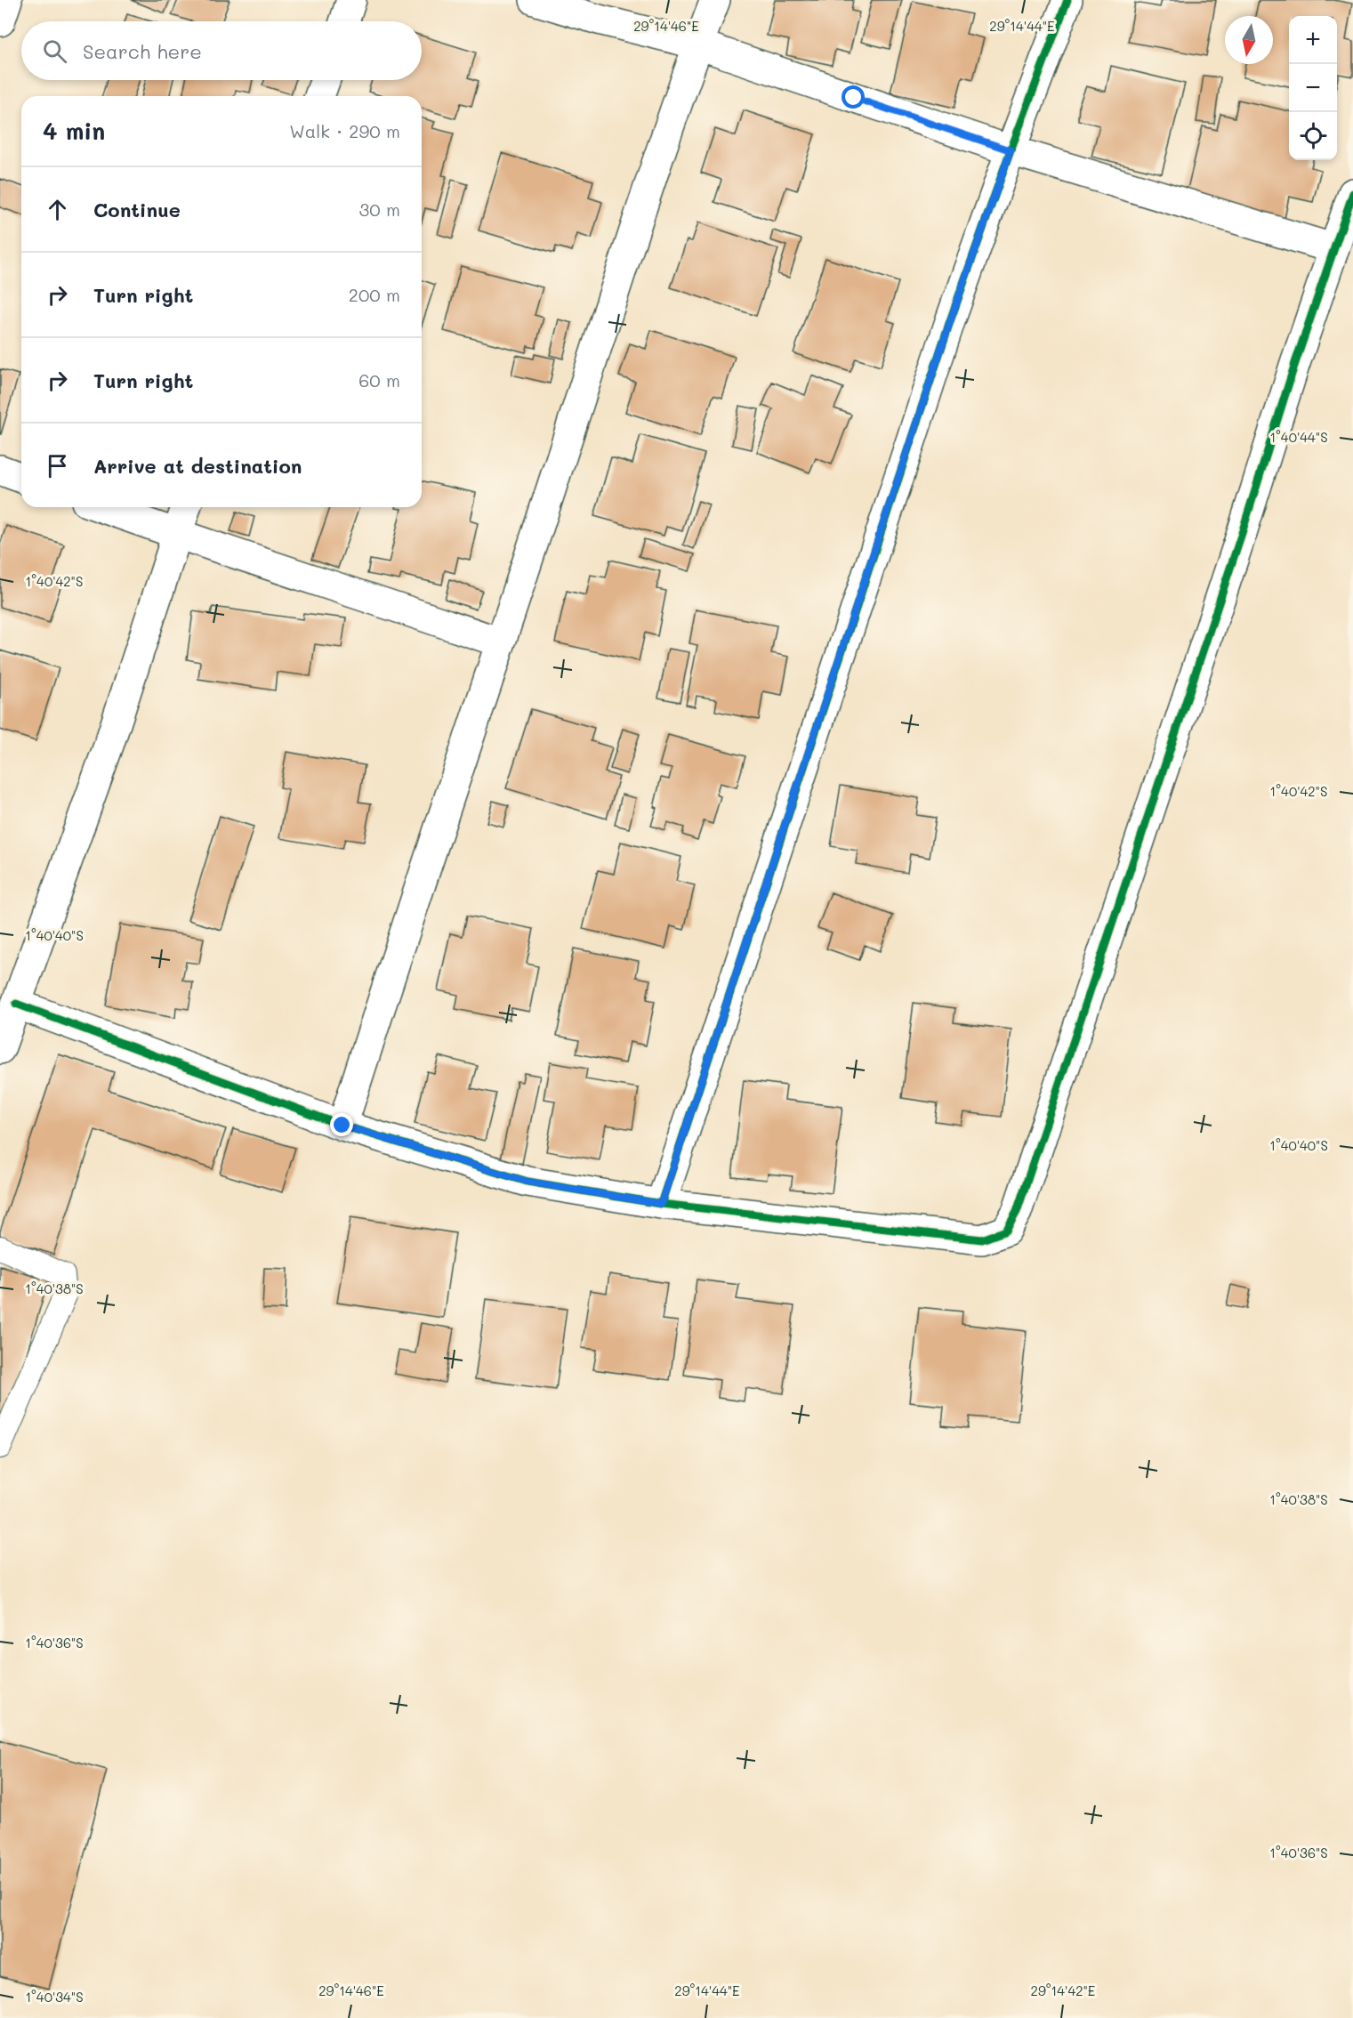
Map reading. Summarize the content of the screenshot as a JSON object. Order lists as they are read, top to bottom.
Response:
{
  "north": "bottom",
  "page": {
    "map_buttons": ["+", "−"],
    "search": "Search here",
    "heading": ["4 min", "Walk · 290 m"],
    "list": [
      ["Continue", "30 m"],
      ["Turn right", "200 m"],
      ["Turn right", "60 m"],
      "Arrive at destination"
    ]
  },
  "coordinates": [
    "29°14'46\"E",
    "29°14'44\"E",
    "1°40'44\"S",
    "1°40'42\"S",
    "1°40'40\"S",
    "1°40'38\"S",
    "1°40'36\"S",
    "29°14'42\"E",
    "1°40'34\"S"
  ]
}
